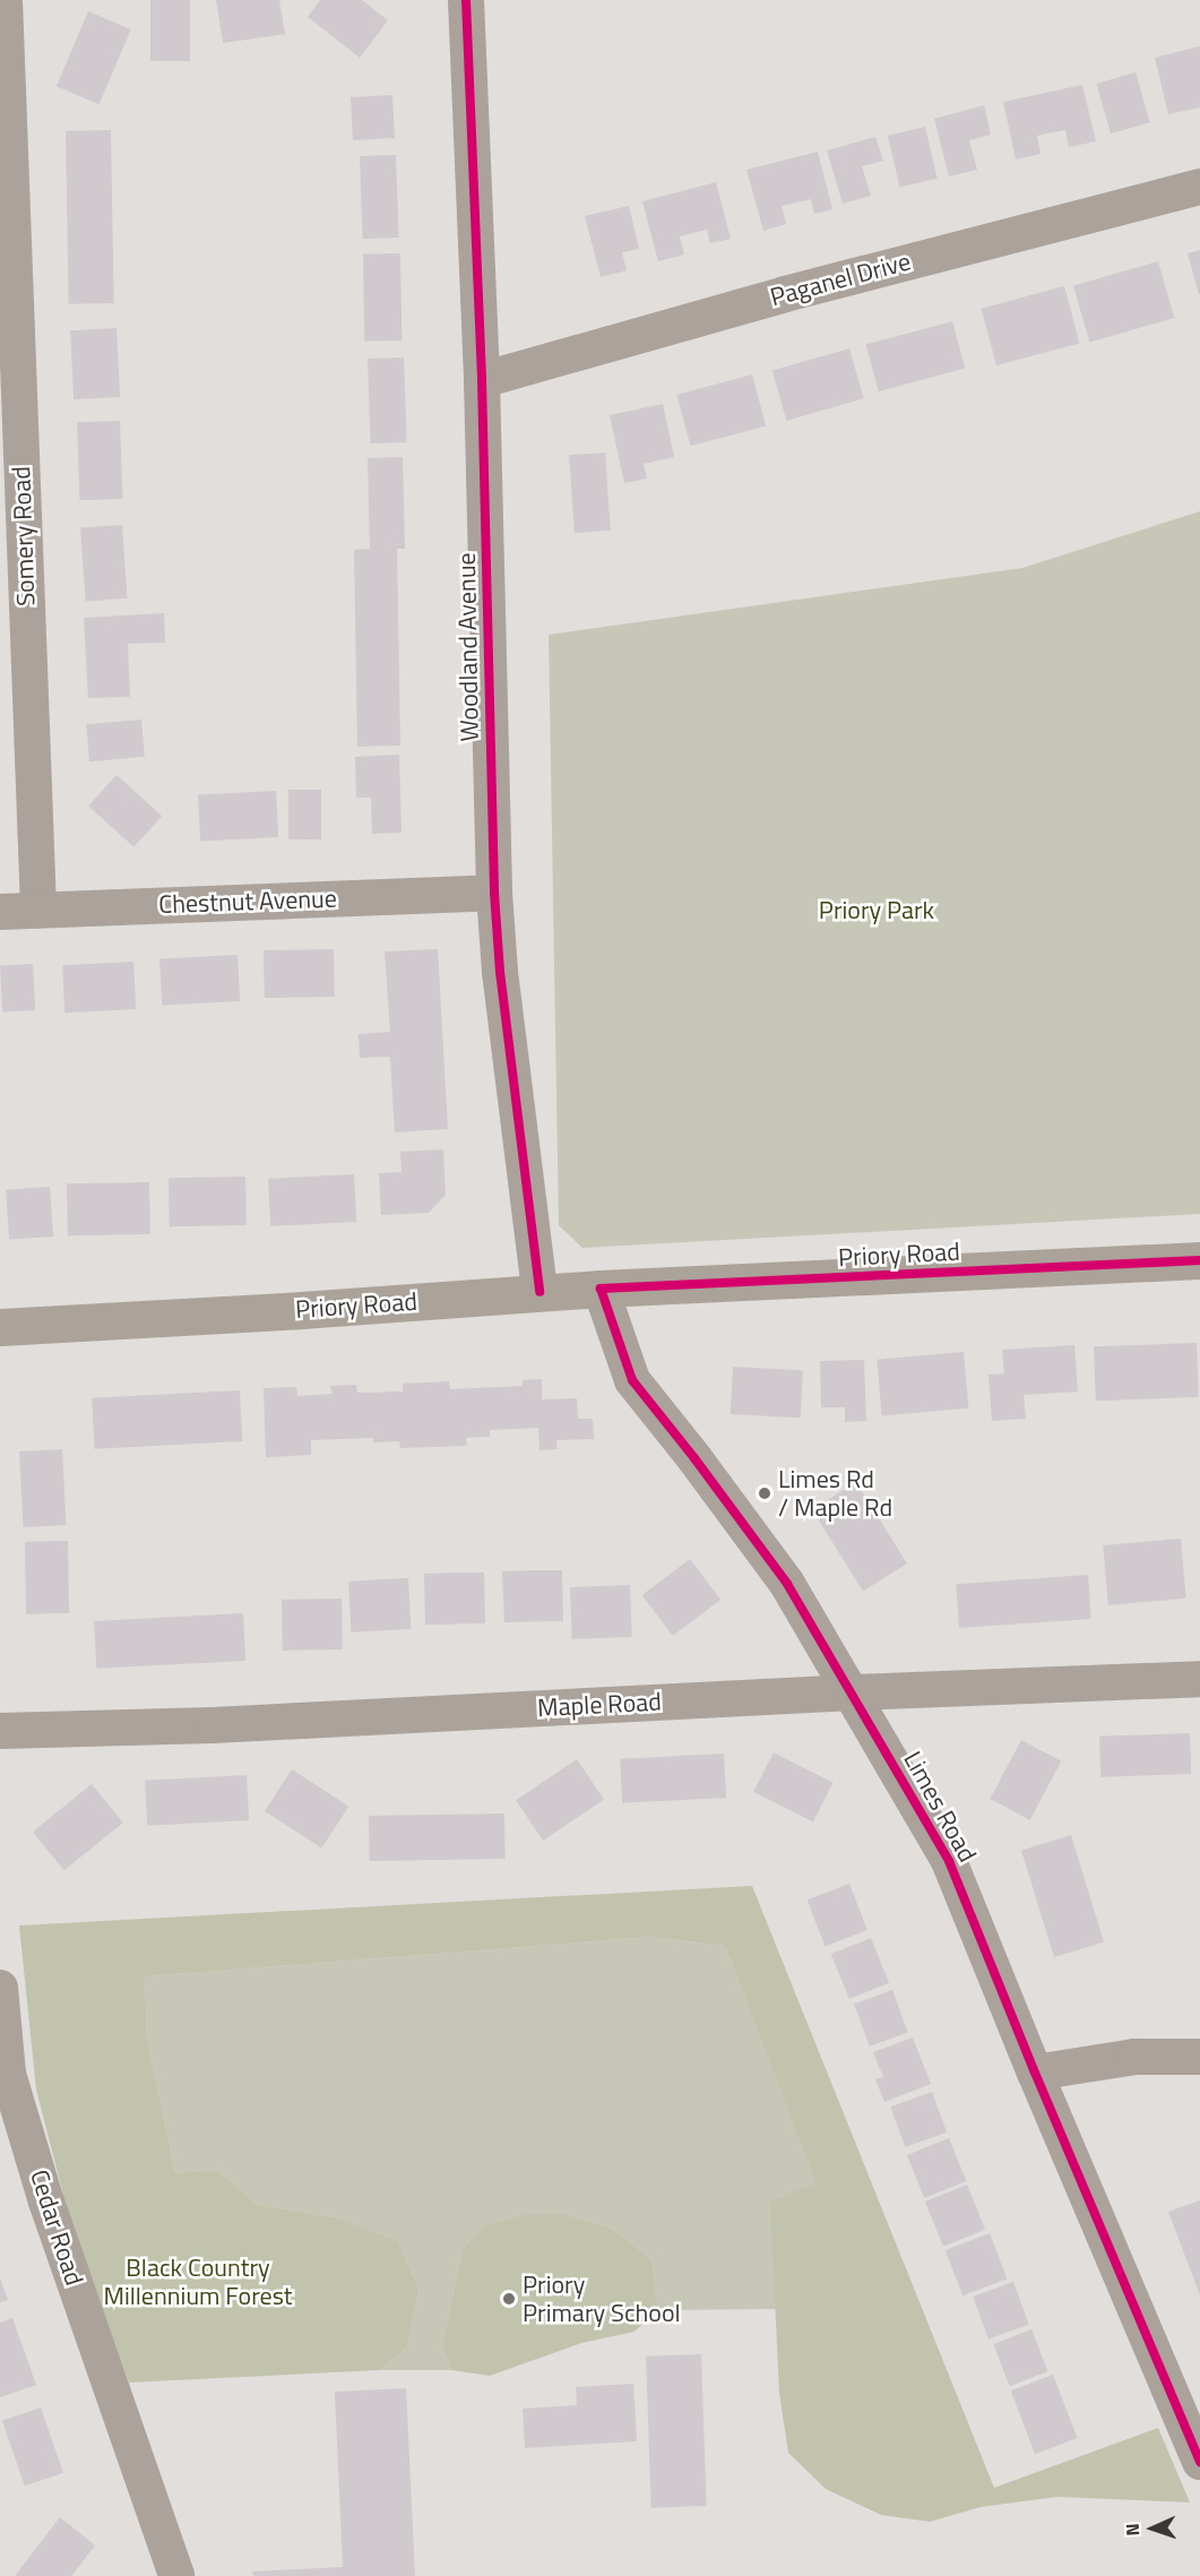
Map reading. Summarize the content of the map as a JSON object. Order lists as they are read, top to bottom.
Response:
{
  "streets": {
    "main road": ["Priory Road"],
    "street": [
      "Paganel Drive",
      "Somery Road",
      "Woodland Avenue",
      "Chestnut Avenue",
      "Maple Road",
      "Limes Road",
      "Cedar Road"
    ]
  },
  "crossings": [
    ["Paganel Drive", "Woodland Avenue"],
    ["Somery Road", "Chestnut Avenue"],
    ["Woodland Avenue", "Chestnut Avenue"],
    ["Woodland Avenue", "Priory Road"],
    ["Priory Road", "Limes Road"],
    ["Maple Road", "Limes Road"]
  ],
  "parks": ["Priory Park", "Black Country Millennium Forest"],
  "places": ["Limes Rd / Maple Rd", "Priory Primary School"],
  "north": "left"
}
